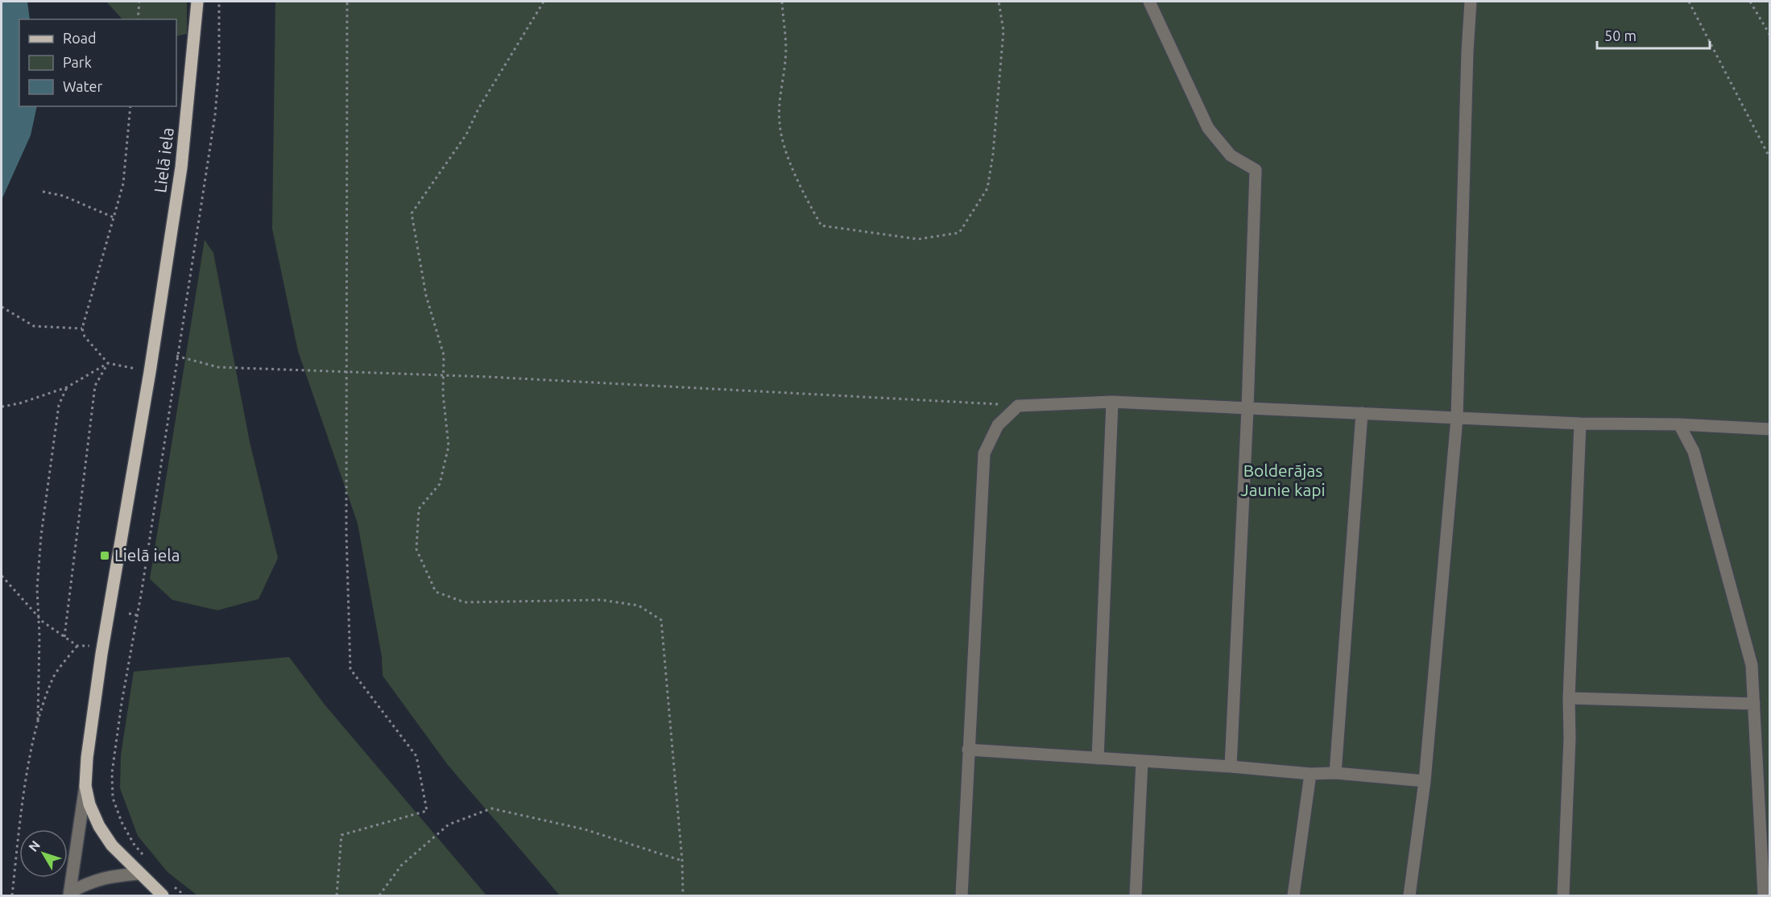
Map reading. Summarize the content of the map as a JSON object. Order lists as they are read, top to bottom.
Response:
{
  "streets": {
    "main road": ["Lielā iela"]
  },
  "parks": ["Bolderājas Jaunie kapi"],
  "places": {
    "transit": ["Lielā iela"]
  },
  "legend": ["Road", "Park", "Water"],
  "scale_bar": "50 m",
  "north": "top left"
}
